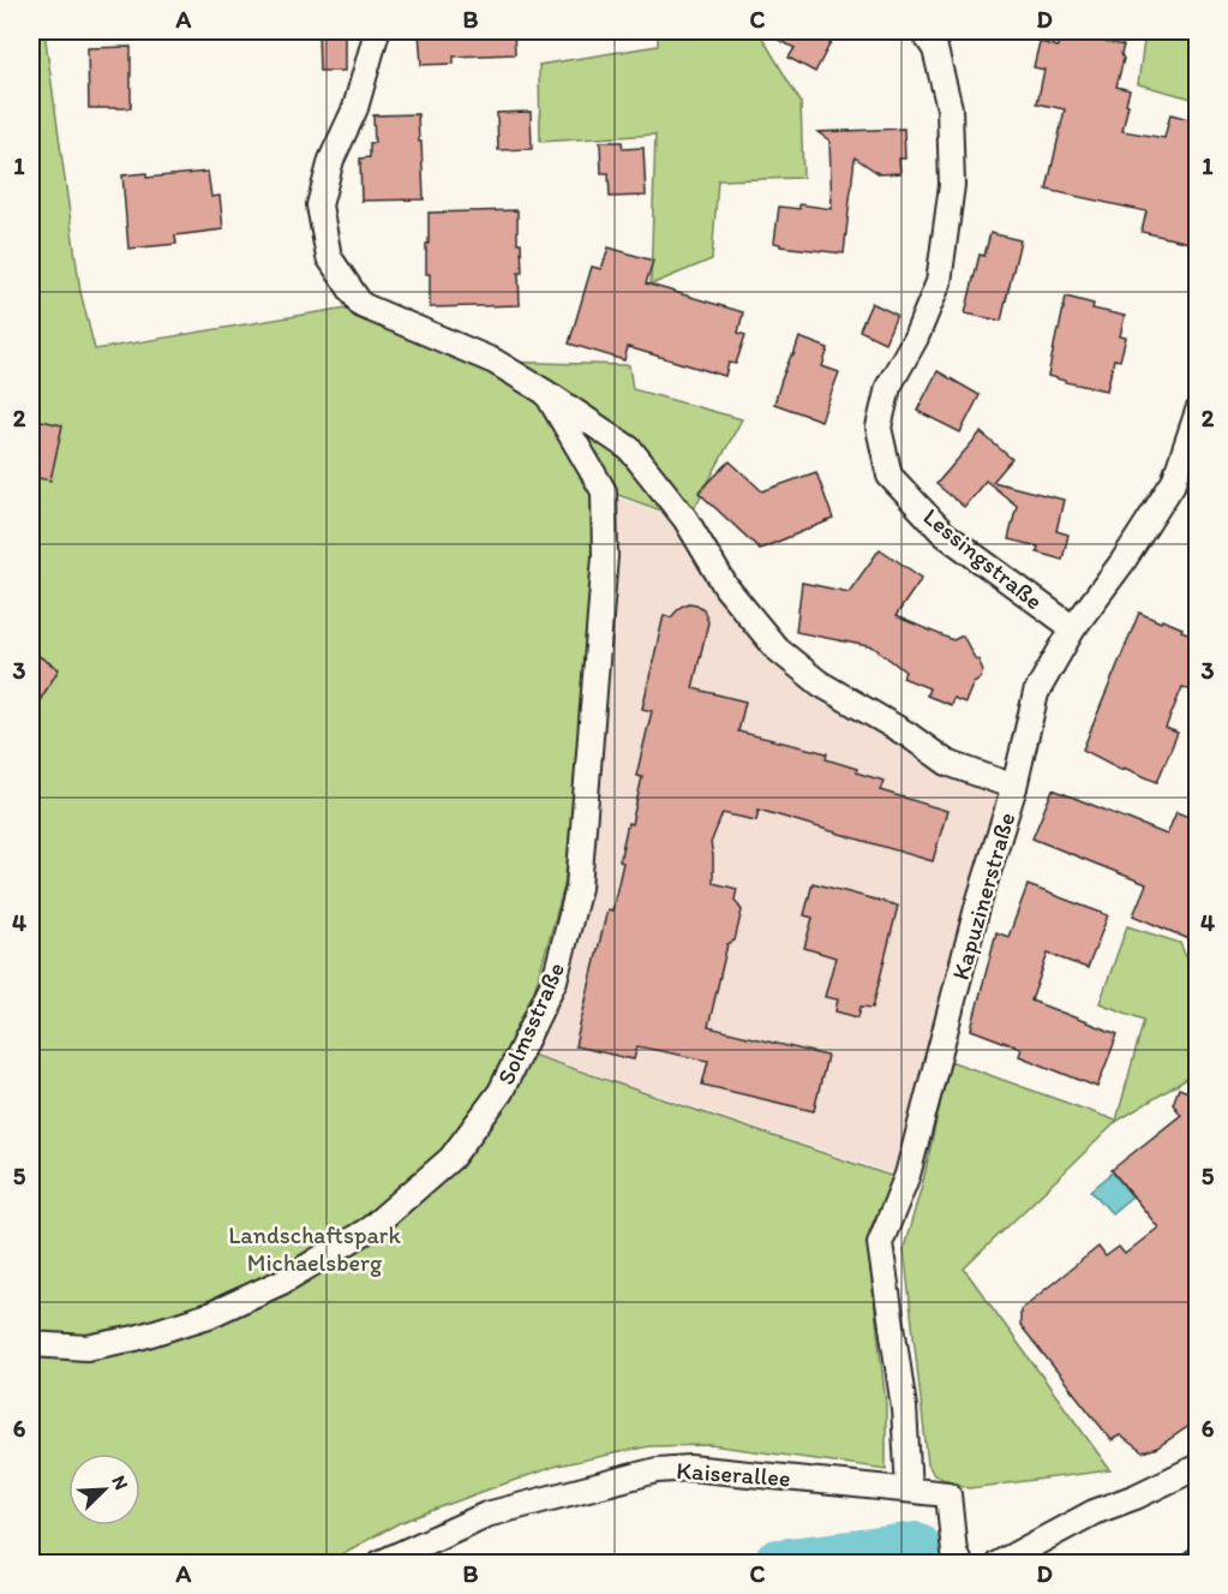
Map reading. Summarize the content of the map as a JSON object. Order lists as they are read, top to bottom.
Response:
{
  "streets": {
    "street": [
      "Lessingstraße",
      "Kapuzinerstraße",
      "Solmsstraße",
      "Kaiserallee"
    ]
  },
  "crossings": [
    ["Kapuzinerstraße", "Solmsstraße"],
    ["Kapuzinerstraße", "Kaiserallee"]
  ],
  "parks": ["Landschaftspark Michaelsberg"],
  "north": "top right",
  "grid": {
    "columns": [
      "A",
      "B",
      "C",
      "D"
    ],
    "rows": [
      "1",
      "2",
      "3",
      "4",
      "5",
      "6"
    ]
  }
}
